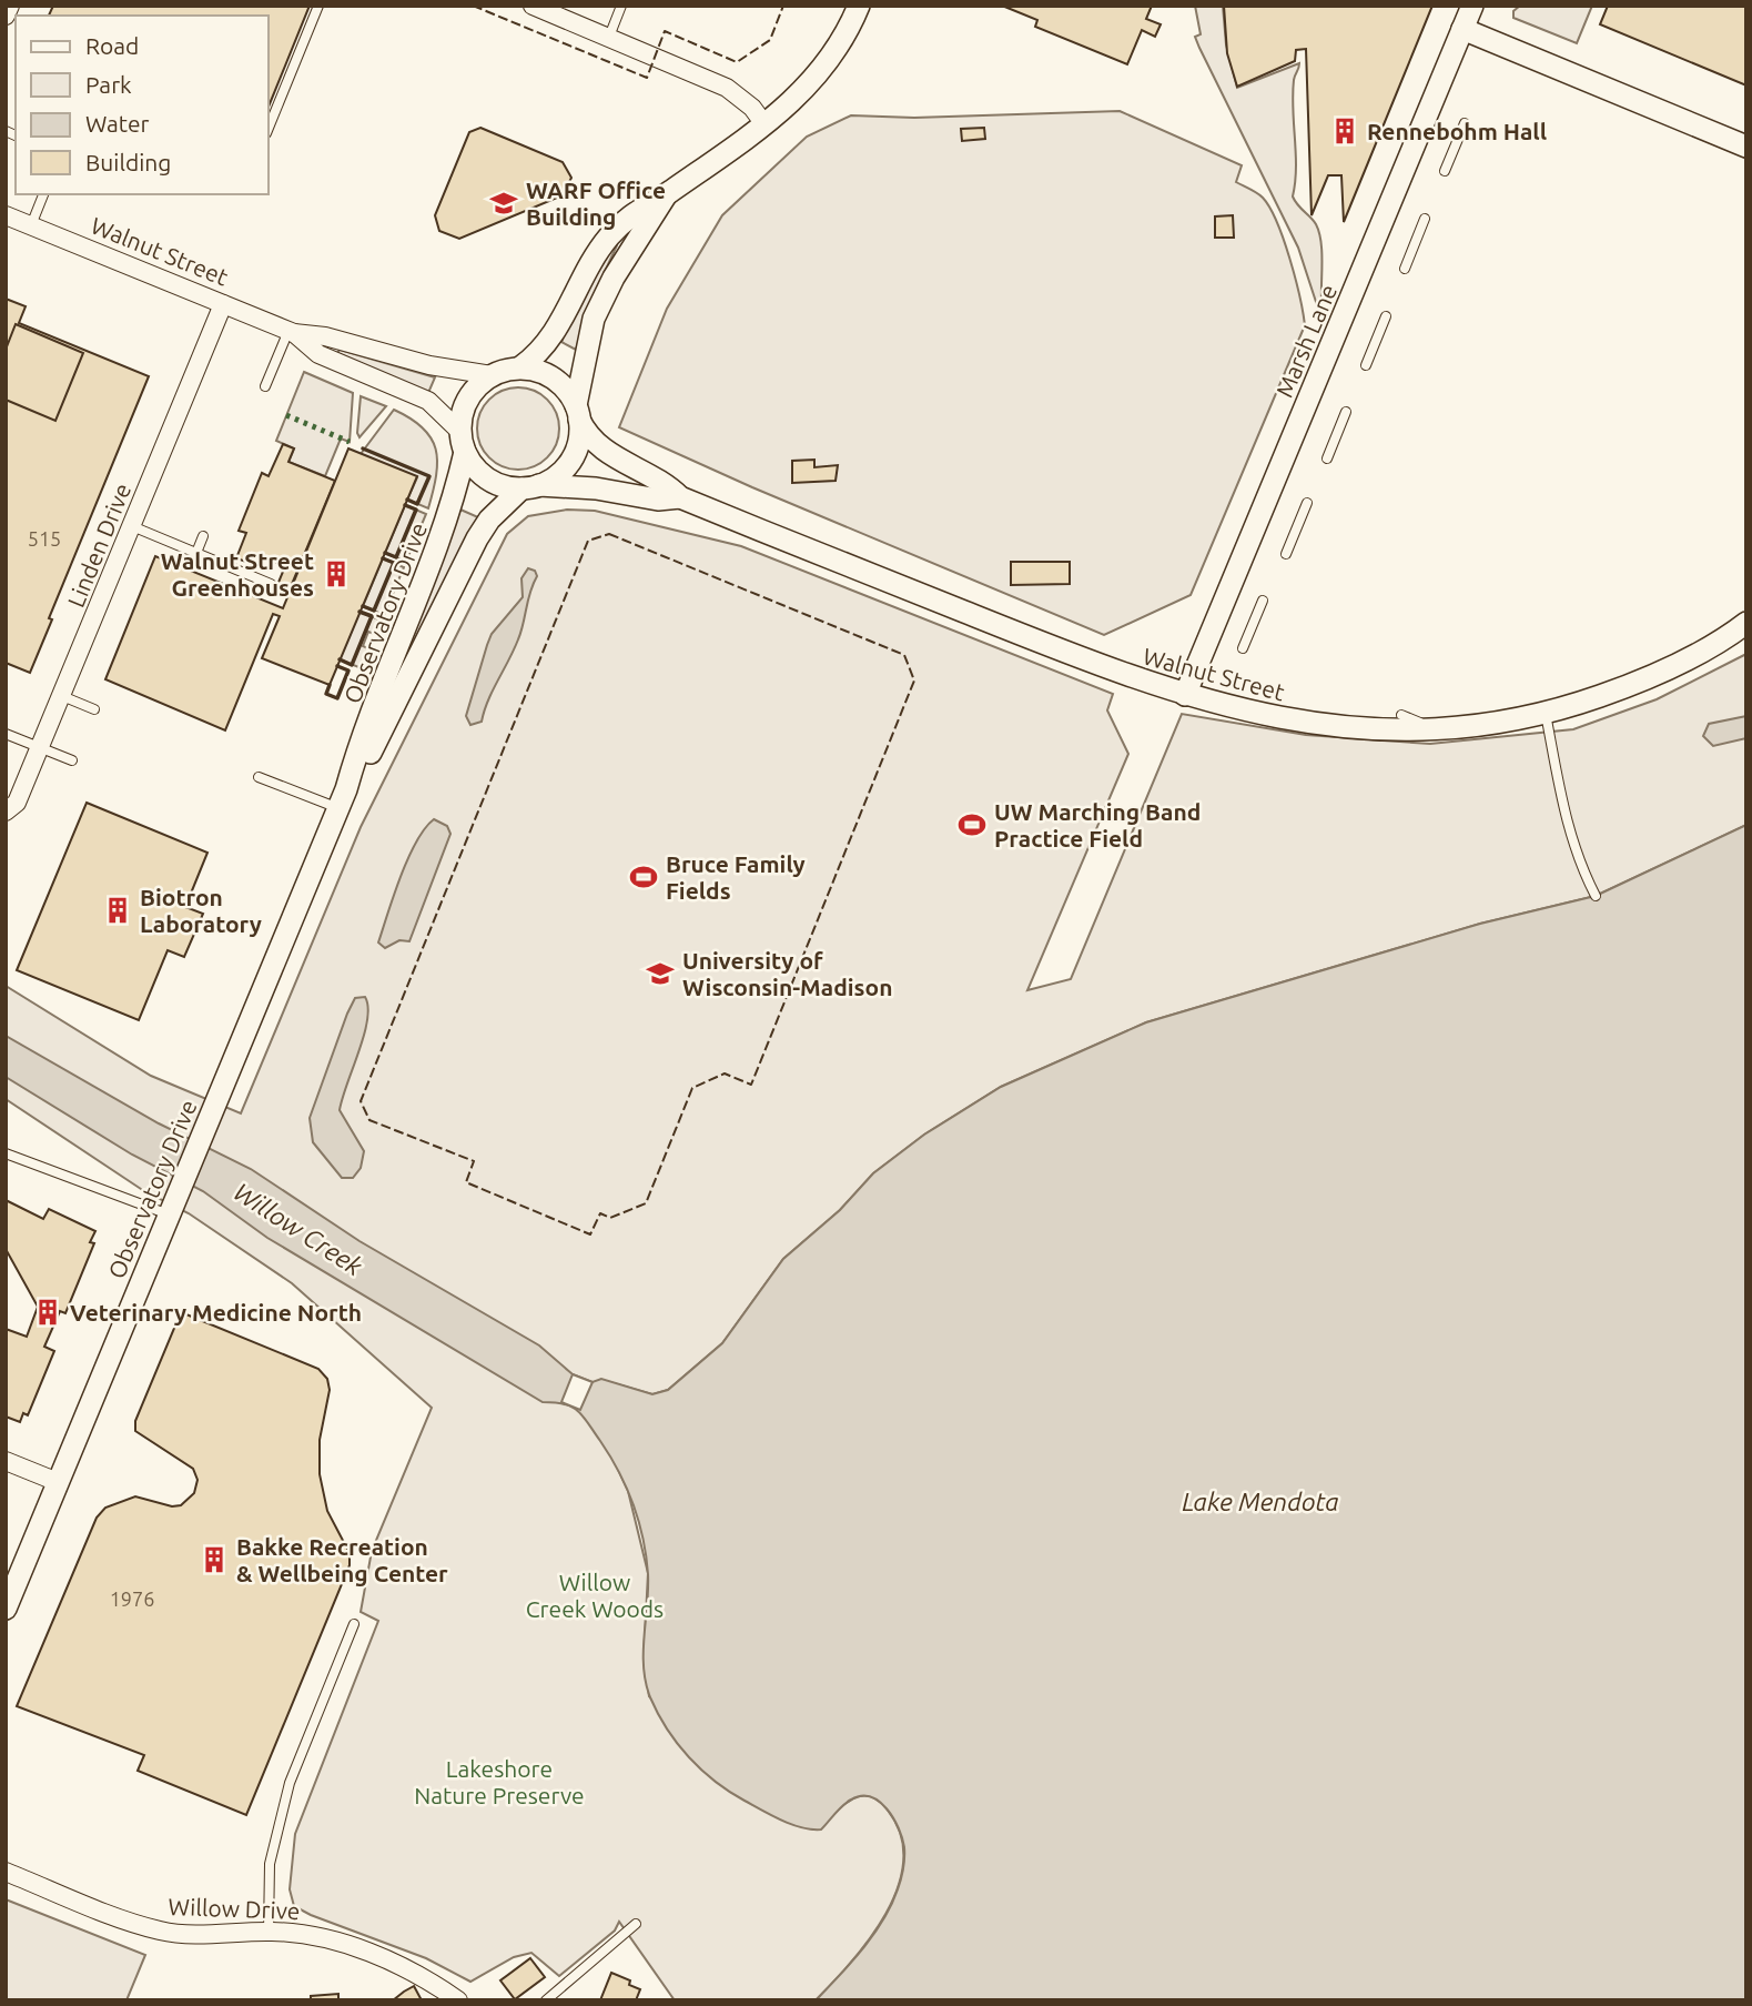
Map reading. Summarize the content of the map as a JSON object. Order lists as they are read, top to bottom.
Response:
{
  "streets": {
    "street": [
      "Walnut Street",
      "Marsh Lane",
      "Linden Drive",
      "Observatory Drive",
      "Willow Drive"
    ]
  },
  "crossings": [
    ["Walnut Street", "Marsh Lane"],
    ["Walnut Street", "Linden Drive"],
    ["Walnut Street", "Observatory Drive"]
  ],
  "water": ["Willow Creek", "Lake Mendota"],
  "parks": ["Willow Creek Woods", "Lakeshore Nature Preserve"],
  "places": {
    "building": [
      "Rennebohm Hall",
      "Walnut Street Greenhouses",
      "Biotron Laboratory",
      "Veterinary Medicine North",
      "Bakke Recreation & Wellbeing Center"
    ],
    "school or university": ["WARF Office Building", "University of Wisconsin-Madison"],
    "sports": ["UW Marching Band Practice Field", "Bruce Family Fields"]
  },
  "house_numbers": ["515", "1976"],
  "legend": [
    "Road",
    "Park",
    "Water",
    "Building"
  ]
}
